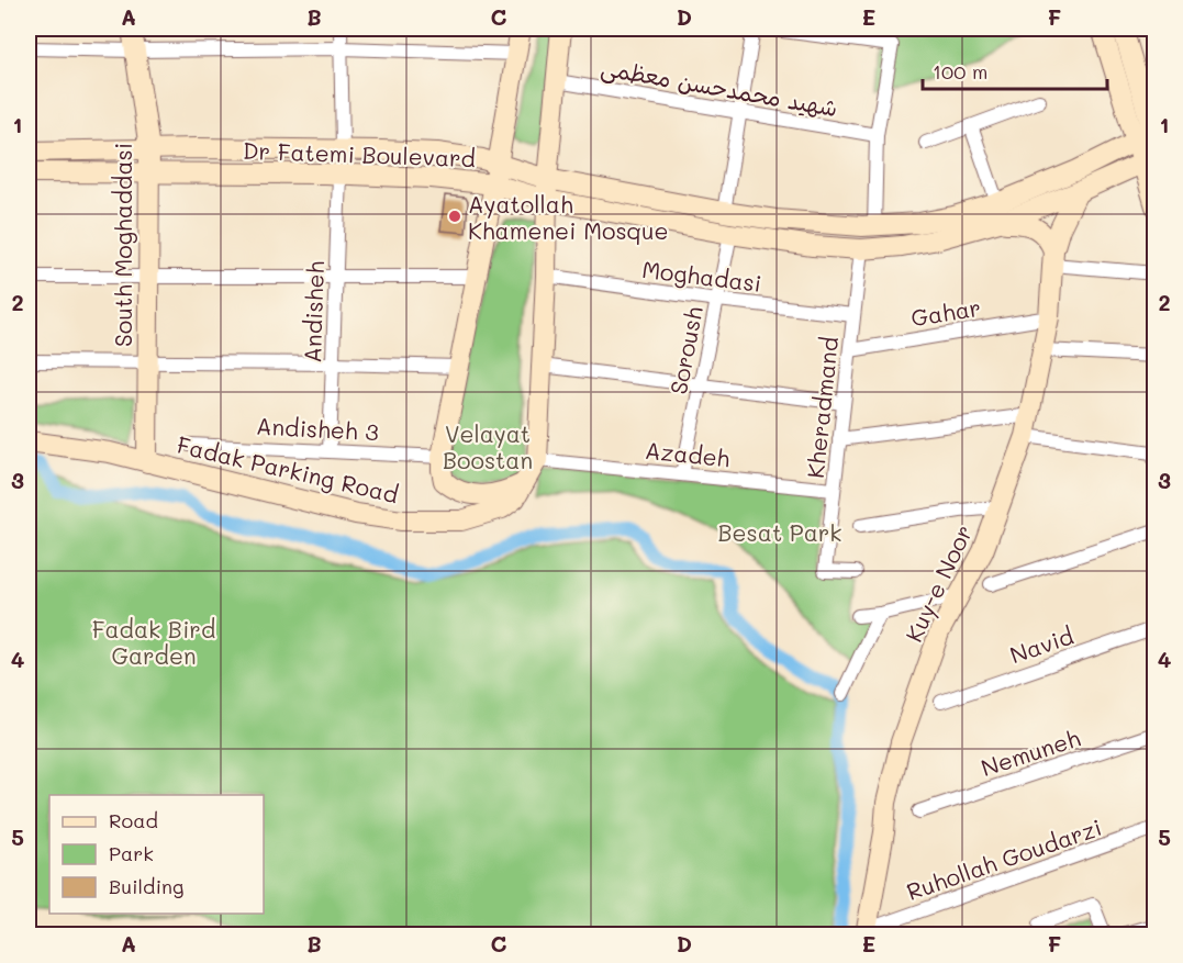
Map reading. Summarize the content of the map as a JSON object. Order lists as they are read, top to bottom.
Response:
{
  "streets": {
    "main road": [
      "Dr Fatemi Boulevard",
      "South Moghaddasi",
      "Fadak Parking Road",
      "Kuy-e Noor"
    ],
    "street": [
      "شهید محمدحسن معظمی",
      "Moghadasi",
      "Andisheh",
      "Gahar",
      "Soroush",
      "Kheradmand",
      "Andisheh 3",
      "Azadeh",
      "Navid",
      "Nemuneh",
      "Ruhollah Goudarzi"
    ]
  },
  "crossings": [
    ["Dr Fatemi Boulevard", "South Moghaddasi"],
    ["Dr Fatemi Boulevard", "Andisheh"],
    ["Dr Fatemi Boulevard", "Soroush"],
    ["Dr Fatemi Boulevard", "Kheradmand"],
    ["Dr Fatemi Boulevard", "Kuy-e Noor"],
    ["South Moghaddasi", "Fadak Parking Road"],
    ["Moghadasi", "Soroush"],
    ["Moghadasi", "Kheradmand"],
    ["Andisheh", "Andisheh 3"],
    ["Gahar", "Kheradmand"],
    ["Gahar", "Kuy-e Noor"],
    ["Soroush", "Azadeh"],
    ["Kheradmand", "Azadeh"],
    ["Azadeh", "Fadak Parking Road"],
    ["Kuy-e Noor", "Ruhollah Goudarzi"]
  ],
  "parks": ["Velayat Boostan", "Besat Park", "Fadak Bird Garden"],
  "places": ["Ayatollah Khamenei Mosque"],
  "legend": ["Road", "Park", "Building"],
  "scale_bar": "100 m",
  "grid": {
    "columns": [
      "A",
      "B",
      "C",
      "D",
      "E",
      "F"
    ],
    "rows": [
      "1",
      "2",
      "3",
      "4",
      "5"
    ]
  }
}
